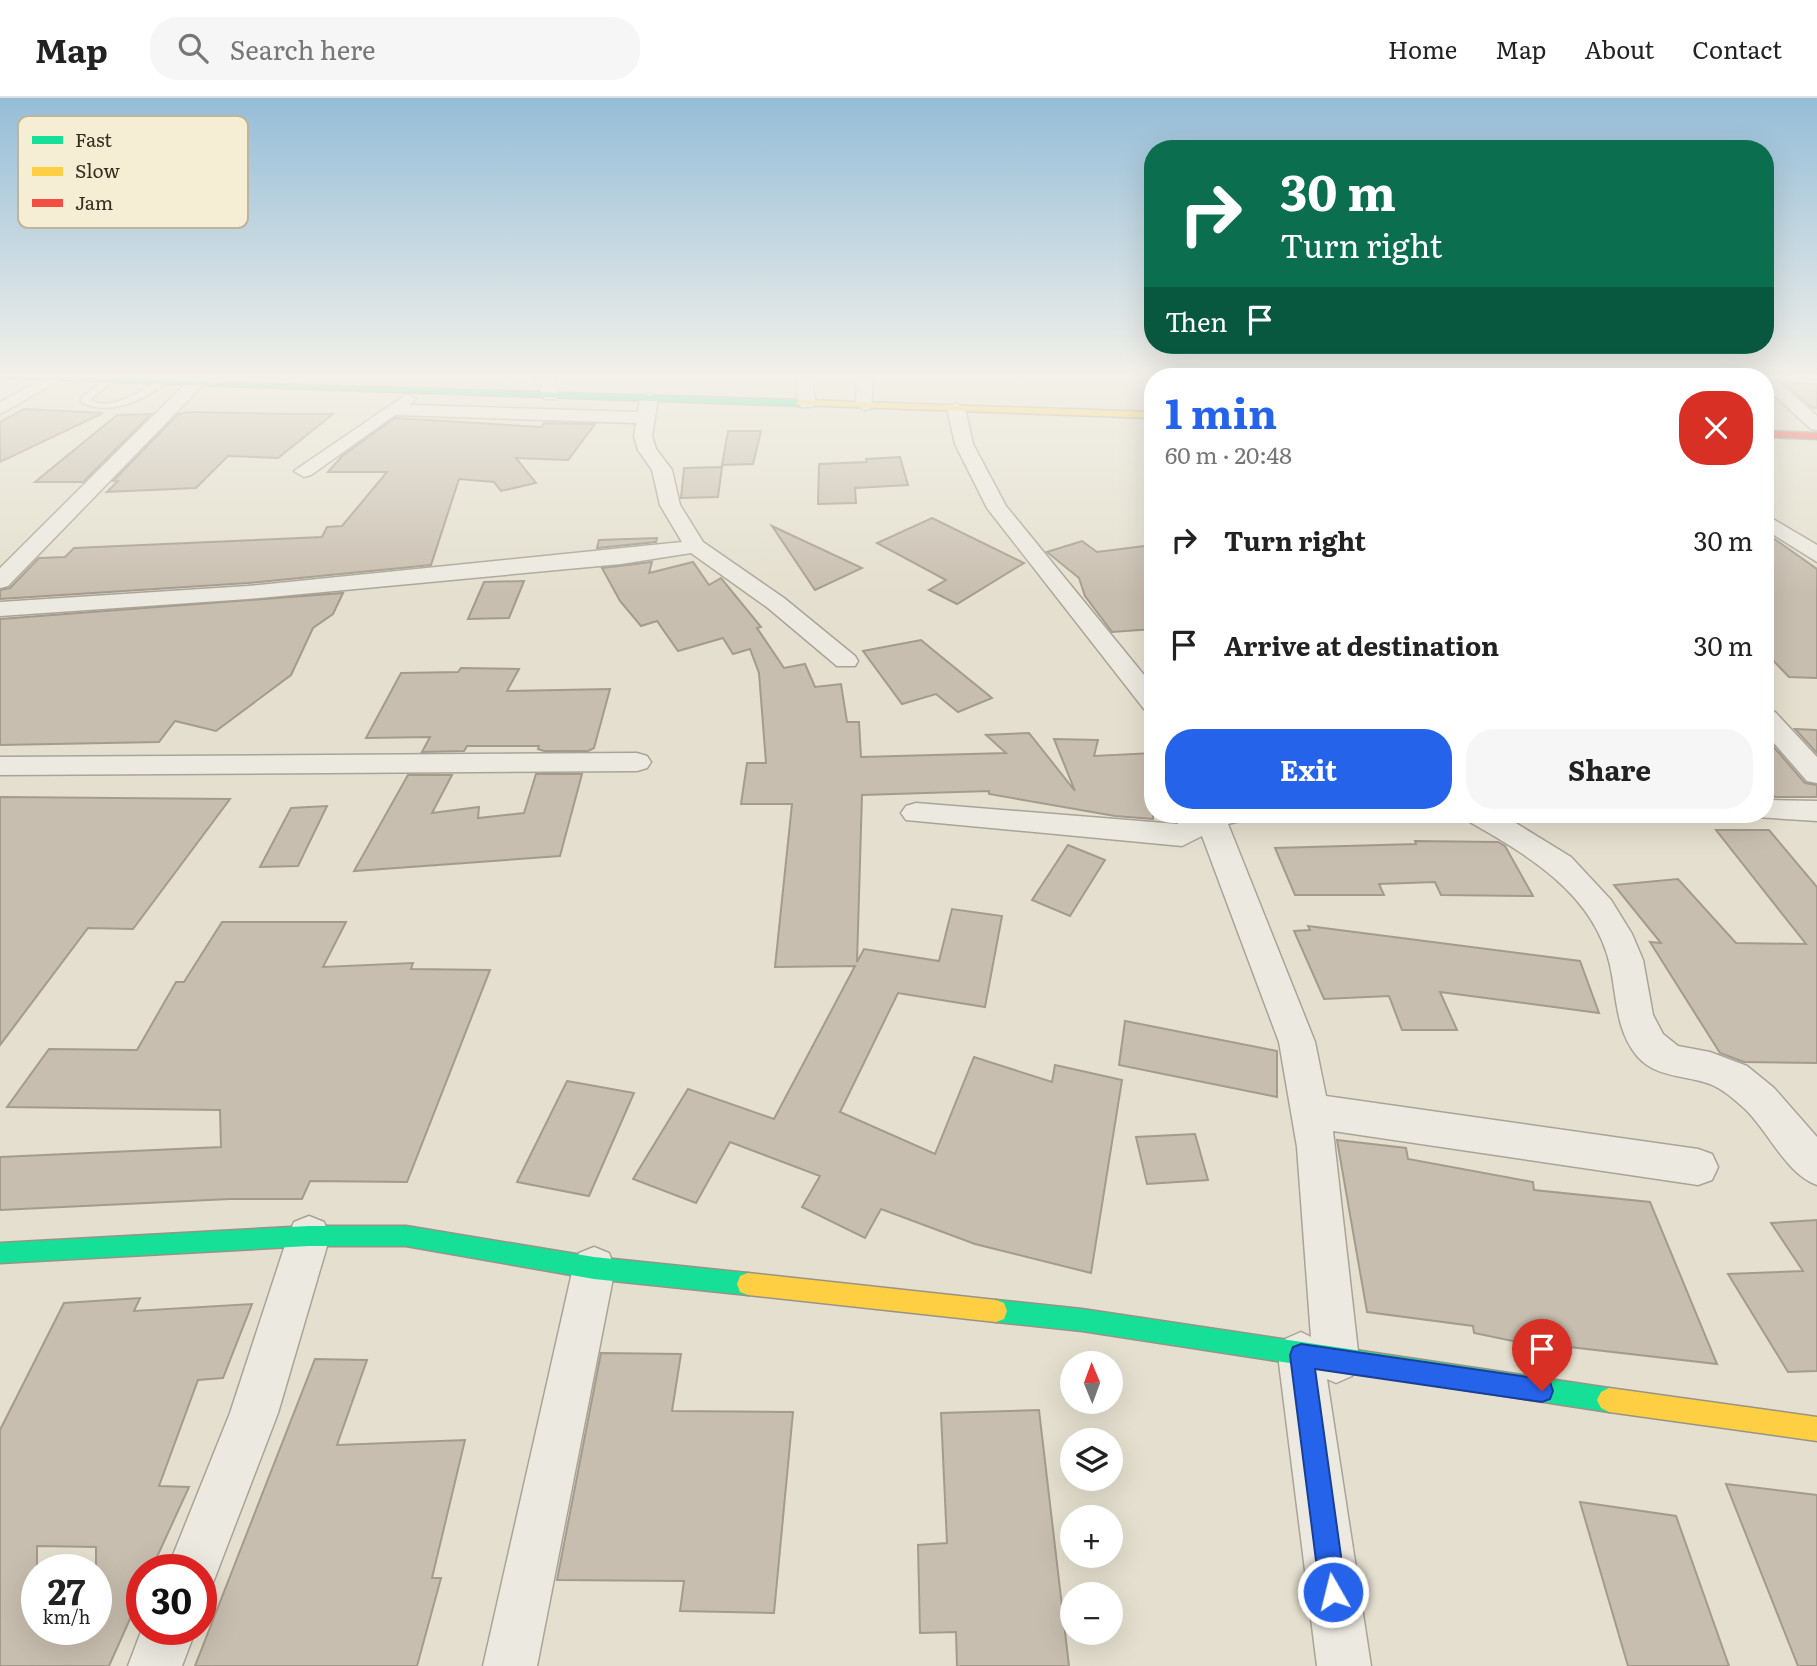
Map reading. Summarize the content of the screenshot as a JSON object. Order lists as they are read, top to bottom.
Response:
{
  "legend": ["Fast", "Slow", "Jam"],
  "north": "top",
  "page": {
    "header": "Map",
    "search": "Search here",
    "nav": [
      "Home",
      "Map",
      "About",
      "Contact"
    ],
    "turn": ["30 m", "Turn right"],
    "then": "Then",
    "heading": ["1 min", "60 m · 20:48"],
    "list": [
      {
        "name": "Turn right",
        "value": "30 m"
      },
      {
        "name": "Arrive at destination",
        "value": "30 m"
      }
    ],
    "buttons": ["Exit", "Share"],
    "map_buttons": ["+", "−"],
    "speed": "27 km/h",
    "limit": "30"
  }
}
